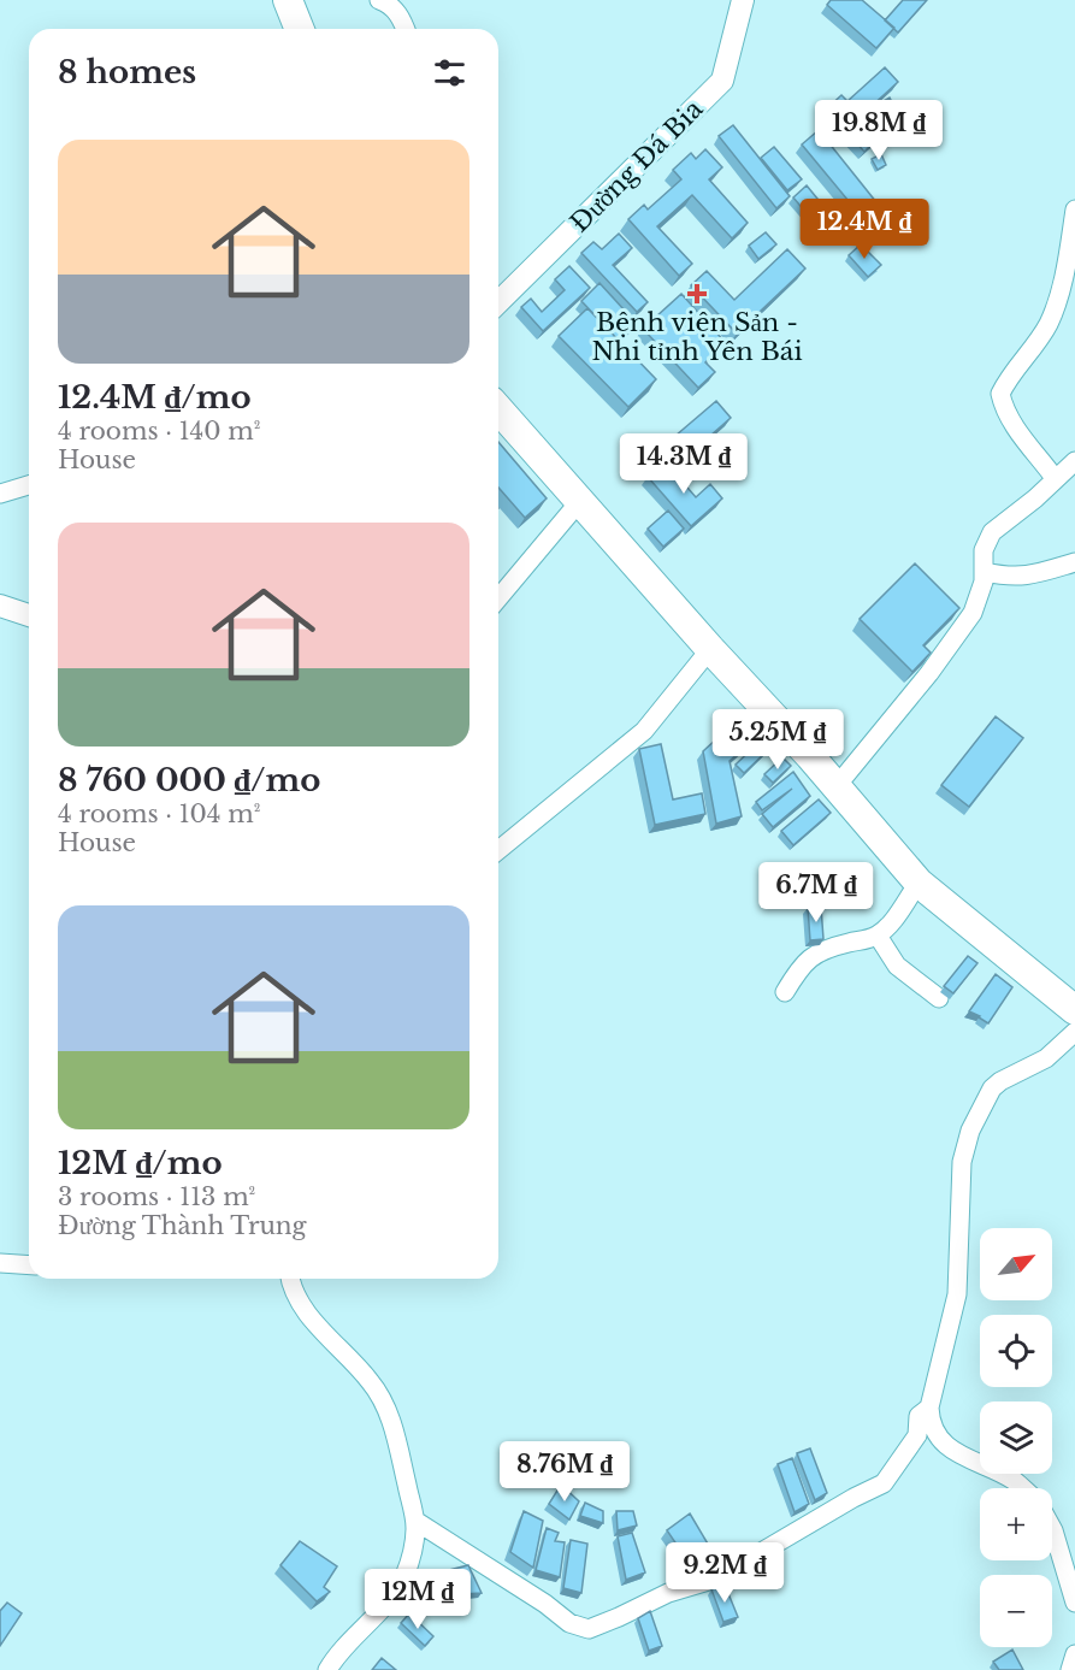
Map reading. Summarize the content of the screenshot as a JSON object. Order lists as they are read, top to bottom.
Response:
{
  "streets": {
    "street": ["Đường Đá Bia"]
  },
  "places": {
    "health": ["Bệnh viện Sản - Nhi tỉnh Yên Bái"]
  },
  "north": "top right",
  "page": {
    "heading": "8 homes",
    "price": [
      "19.8M ₫",
      "12.4M ₫",
      "14.3M ₫",
      "5.25M ₫",
      "6.7M ₫",
      "8.76M ₫",
      "9.2M ₫",
      "12M ₫"
    ],
    "list": [
      {
        "name": "12.4M ₫/mo",
        "note": "4 rooms · 140 m² · House"
      },
      {
        "name": "8 760 000 ₫/mo",
        "note": "4 rooms · 104 m² · House"
      },
      {
        "name": "12M ₫/mo",
        "note": "3 rooms · 113 m² · Đường Thành Trung"
      }
    ],
    "map_buttons": ["+", "−"]
  }
}
